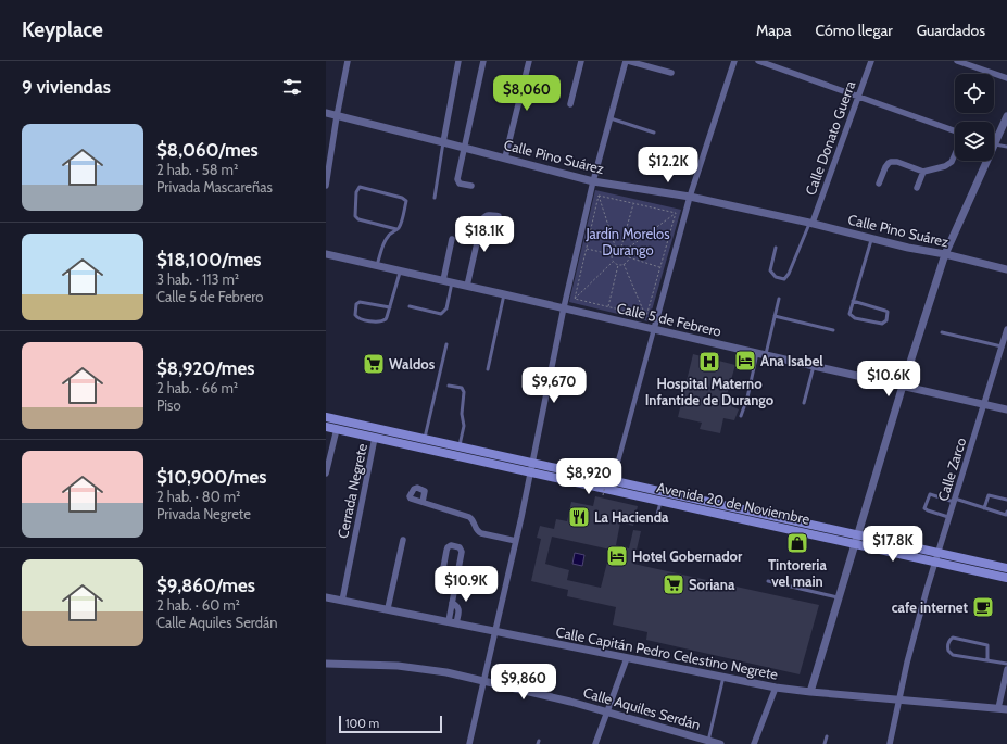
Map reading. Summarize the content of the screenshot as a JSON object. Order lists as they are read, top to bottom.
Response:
{
  "streets": {
    "main road": ["Avenida 20 de Noviembre"],
    "street": [
      "Calle Donato Guerra",
      "Calle Pino Suárez",
      "Calle 5 de Febrero",
      "Calle Zarco",
      "Cerrada Negrete",
      "Calle Capitán Pedro Celestino Negrete",
      "Calle Aquiles Serdán"
    ]
  },
  "crossings": [
    ["Calle Donato Guerra", "Calle Pino Suárez"],
    ["Calle 5 de Febrero", "Calle Zarco"],
    ["Calle Zarco", "Avenida 20 de Noviembre"],
    ["Calle Zarco", "Calle Capitán Pedro Celestino Negrete"],
    ["Cerrada Negrete", "Avenida 20 de Noviembre"],
    ["Cerrada Negrete", "Calle Capitán Pedro Celestino Negrete"]
  ],
  "parks": ["Jardín Morelos Durango"],
  "places": {
    "hotel": ["Ana Isabel", "Hotel Gobernador"],
    "hospital": ["Hospital Materno Infantide de Durango"],
    "supermarket": ["Waldos", "Soriana"],
    "restaurant": ["La Hacienda"],
    "shop": ["Tintoreria vel main"],
    "cafe": ["cafe internet"]
  },
  "scale_bar": "100 m",
  "page": {
    "header": "Keyplace",
    "nav": ["Mapa", "Cómo llegar", "Guardados"],
    "heading": "9 viviendas",
    "price": [
      "$8,060",
      "$12.2K",
      "$18.1K",
      "$10.6K",
      "$9,670",
      "$8,920",
      "$17.8K",
      "$10.9K",
      "$9,860"
    ],
    "list": [
      {
        "name": "$8,060/mes",
        "note": "2 hab. · 58 m² · Privada Mascareñas"
      },
      {
        "name": "$18,100/mes",
        "note": "3 hab. · 113 m² · Calle 5 de Febrero"
      },
      {
        "name": "$8,920/mes",
        "note": "2 hab. · 66 m² · Piso"
      },
      {
        "name": "$10,900/mes",
        "note": "2 hab. · 80 m² · Privada Negrete"
      },
      {
        "name": "$9,860/mes",
        "note": "2 hab. · 60 m² · Calle Aquiles Serdán"
      }
    ],
    "scale": "100 m"
  }
}
